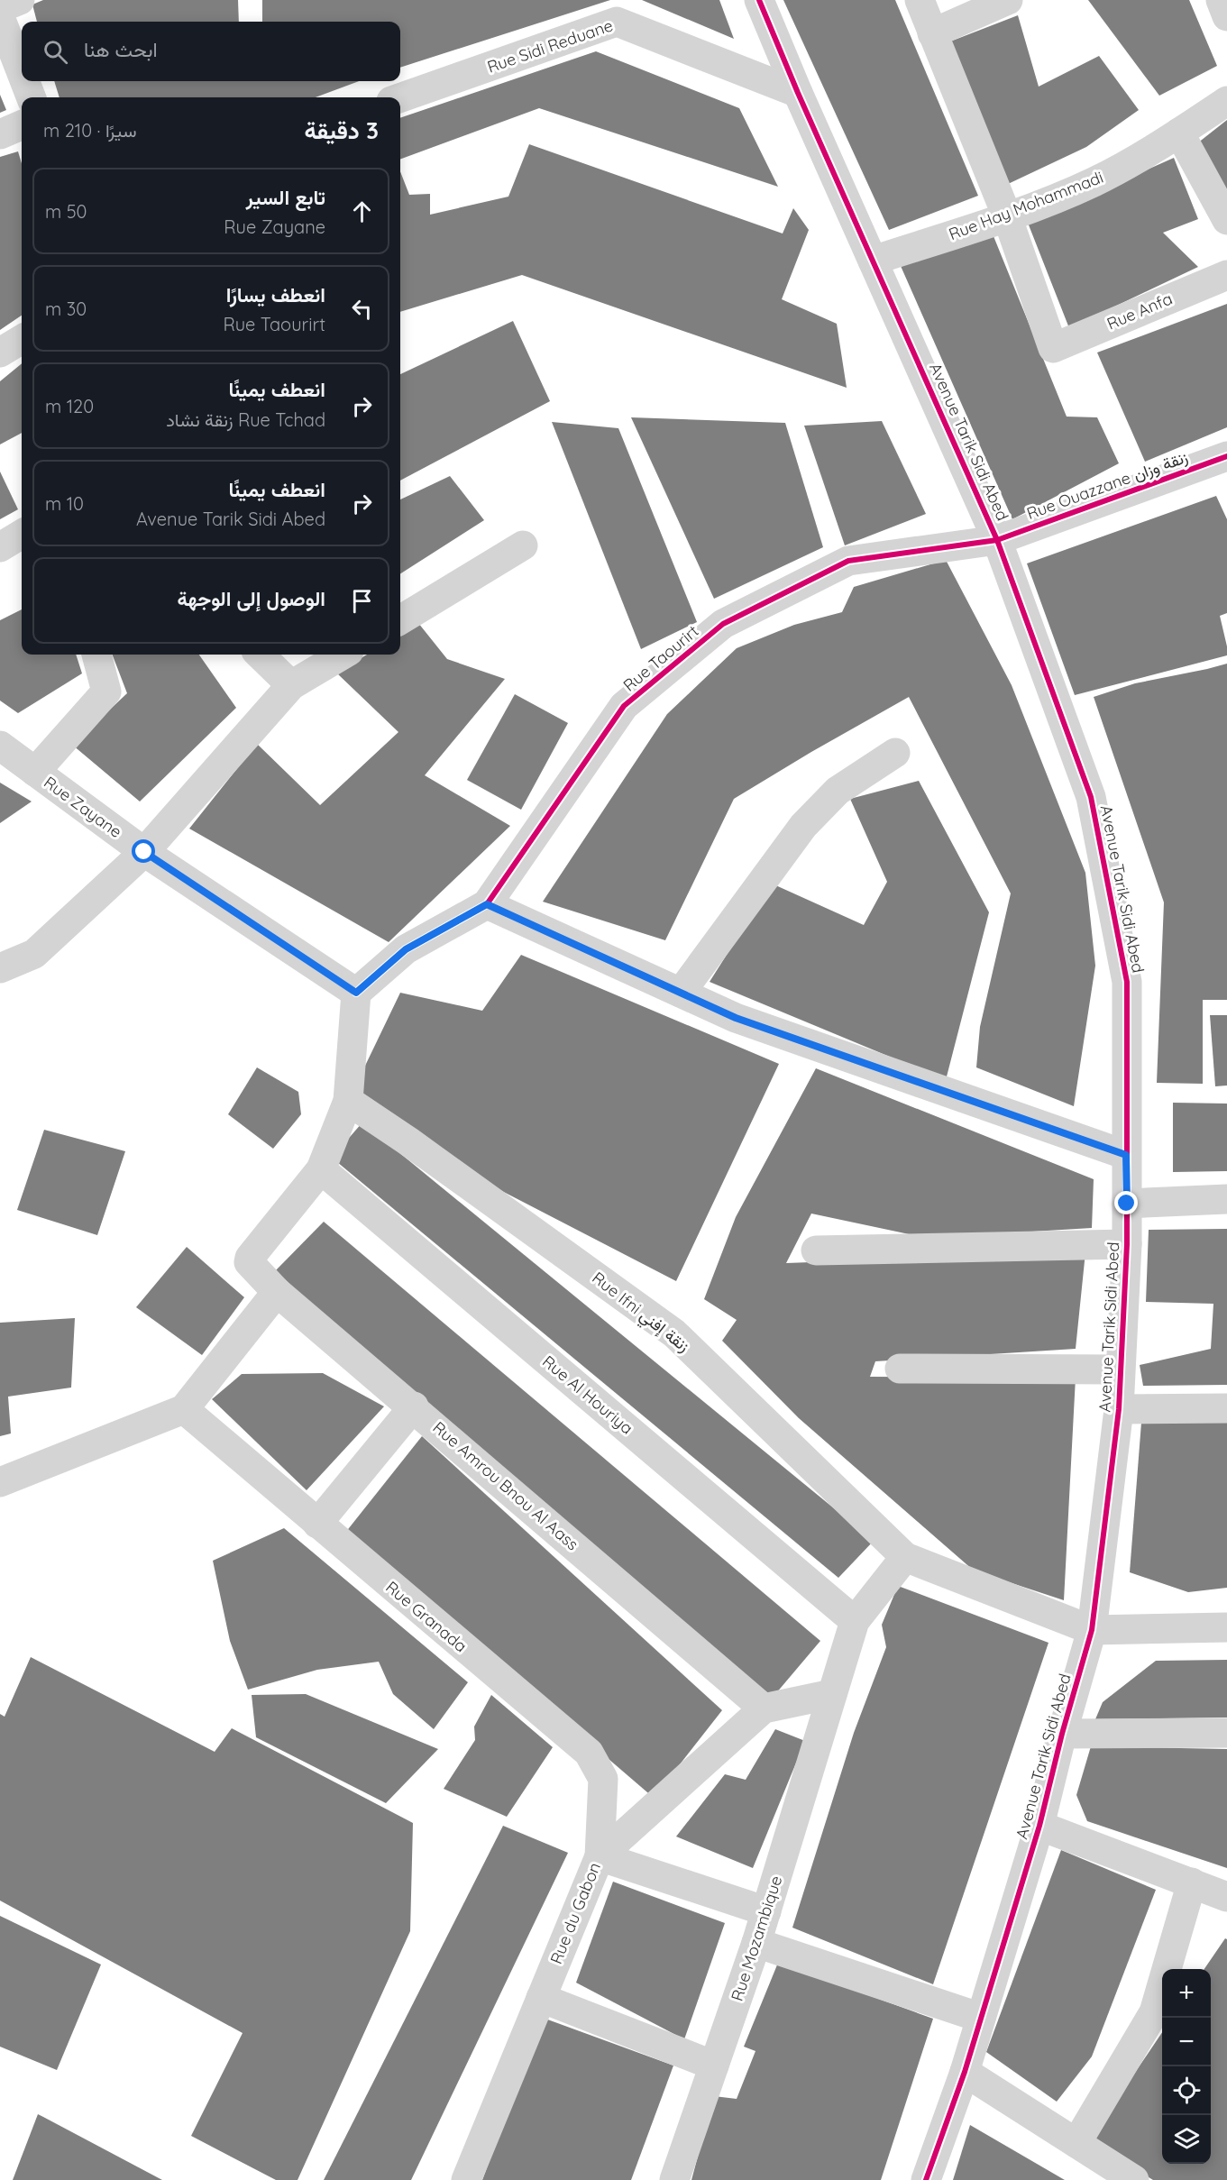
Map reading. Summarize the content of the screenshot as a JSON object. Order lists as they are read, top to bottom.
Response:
{
  "streets": {
    "street": [
      "Rue Sidi Reduane",
      "Rue Hay Mohammadi",
      "Rue Anfa",
      "Avenue Tarik Sidi Abed",
      "Rue Ouazzane زنقة وزان",
      "Rue Taourirt",
      "Rue Zayane",
      "Rue Ifni زنقة إفني",
      "Rue Al Houriya",
      "Rue Amrou Bnou Al Aass",
      "Rue Granada",
      "Rue du Gabon",
      "Rue Mozambique"
    ]
  },
  "crossings": [
    ["Rue Sidi Reduane", "Avenue Tarik Sidi Abed"],
    ["Rue Hay Mohammadi", "Rue Anfa"],
    ["Rue Hay Mohammadi", "Avenue Tarik Sidi Abed"],
    ["Avenue Tarik Sidi Abed", "Rue Ouazzane زنقة وزان"],
    ["Avenue Tarik Sidi Abed", "Rue Taourirt"],
    ["Rue Ouazzane زنقة وزان", "Rue Taourirt"],
    ["Rue Taourirt", "Rue Zayane"],
    ["Rue Al Houriya", "Rue Amrou Bnou Al Aass"],
    ["Rue Al Houriya", "Rue Mozambique"],
    ["Rue Amrou Bnou Al Aass", "Rue du Gabon"],
    ["Rue Granada", "Rue du Gabon"],
    ["Rue du Gabon", "Rue Mozambique"]
  ],
  "page": {
    "search": "ابحث هنا",
    "heading": ["3 دقيقة", "سيرًا · 210 m"],
    "list": [
      ["تابع السير", "Rue Zayane", "50 m"],
      ["انعطف يسارًا", "Rue Taourirt", "30 m"],
      ["انعطف يمينًا", "Rue Tchad زنقة نشاد", "120 m"],
      ["انعطف يمينًا", "Avenue Tarik Sidi Abed", "10 m"],
      "الوصول إلى الوجهة"
    ],
    "map_buttons": ["+", "−"]
  }
}
